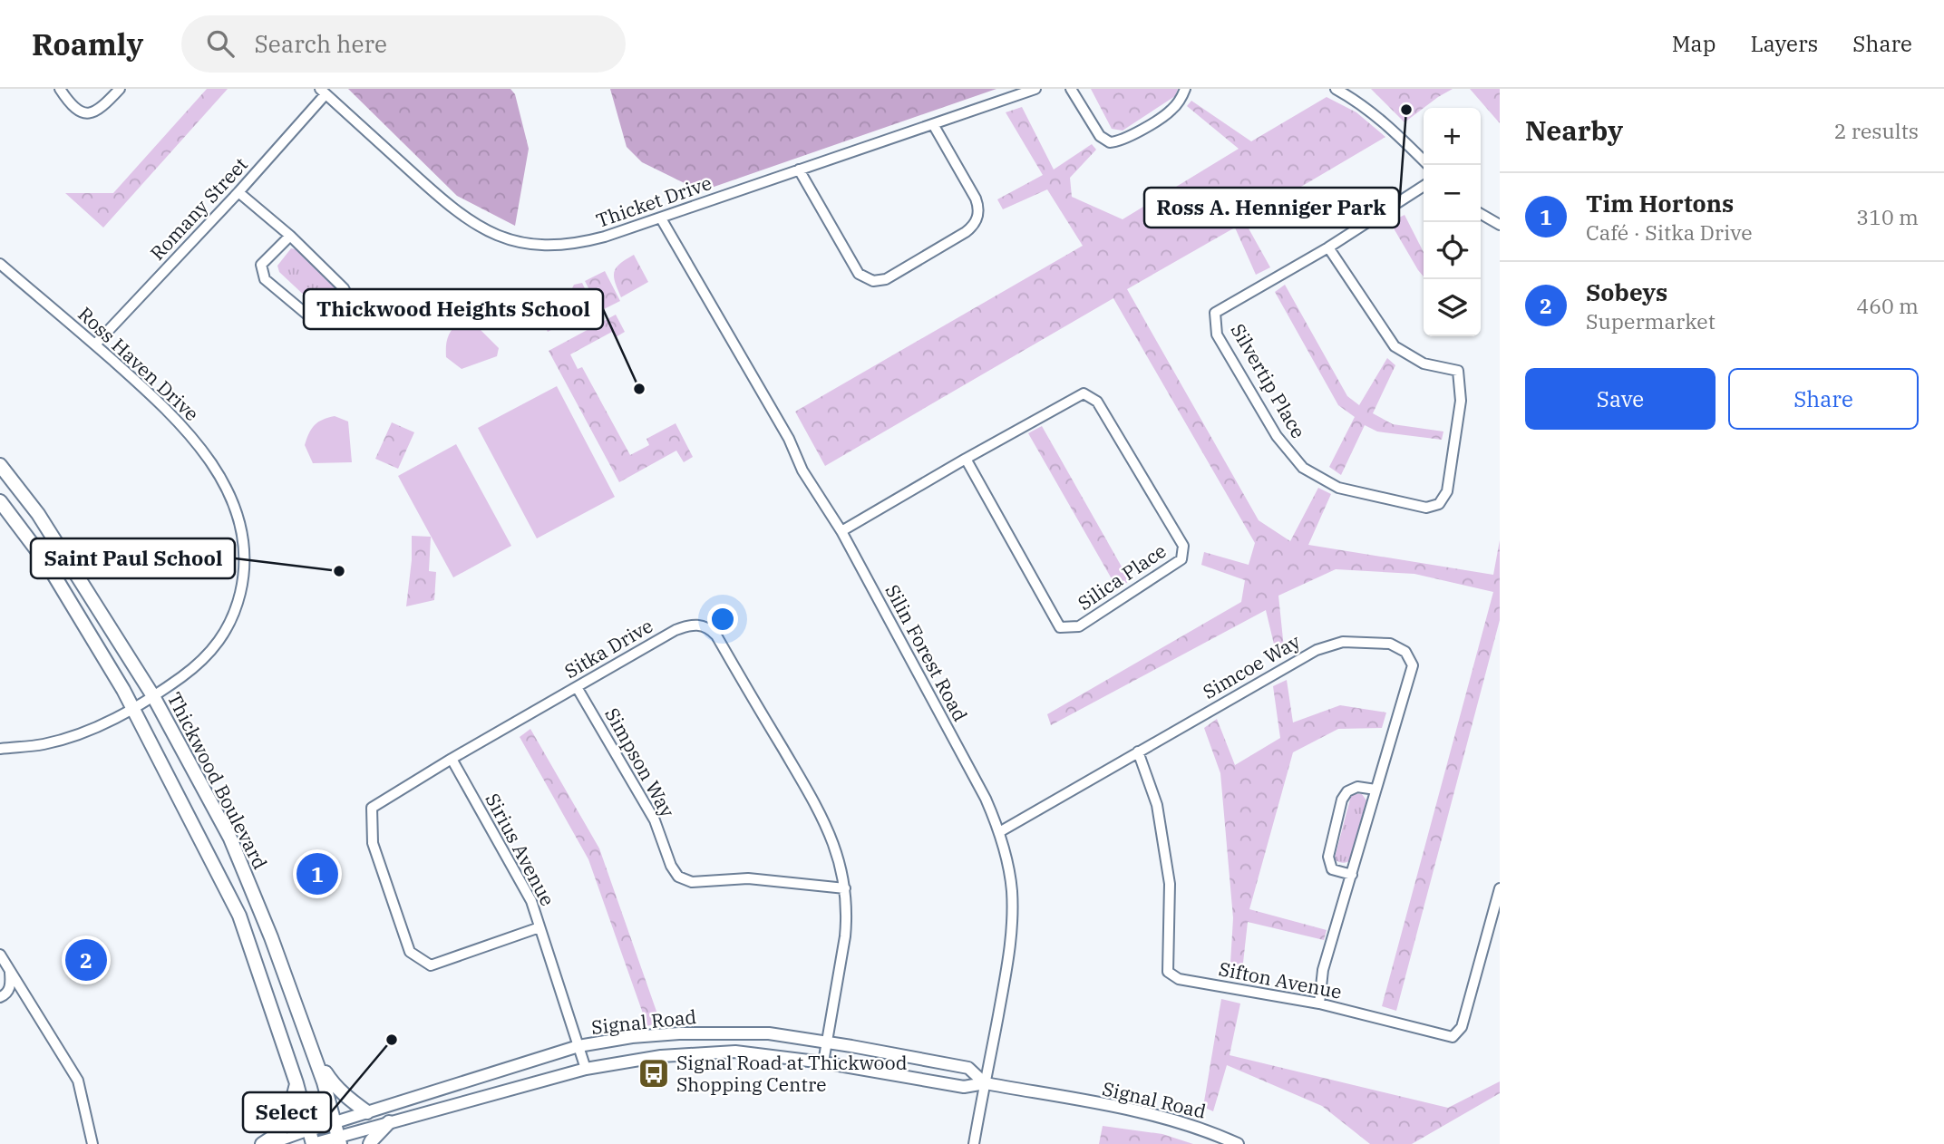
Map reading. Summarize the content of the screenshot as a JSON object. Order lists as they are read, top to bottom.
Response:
{
  "streets": {
    "main road": ["Thickwood Boulevard"],
    "street": [
      "Thicket Drive",
      "Romany Street",
      "Ross Haven Drive",
      "Silvertip Place",
      "Silica Place",
      "Sitka Drive",
      "Silin Forest Road",
      "Simcoe Way",
      "Simpson Way",
      "Sirius Avenue",
      "Sifton Avenue",
      "Signal Road"
    ]
  },
  "crossings": [
    ["Thicket Drive", "Romany Street"],
    ["Thicket Drive", "Silin Forest Road"],
    ["Romany Street", "Ross Haven Drive"],
    ["Ross Haven Drive", "Thickwood Boulevard"],
    ["Silica Place", "Silin Forest Road"],
    ["Sitka Drive", "Simpson Way"],
    ["Sitka Drive", "Sirius Avenue"],
    ["Sitka Drive", "Signal Road"],
    ["Silin Forest Road", "Simcoe Way"],
    ["Silin Forest Road", "Signal Road"],
    ["Simcoe Way", "Sifton Avenue"],
    ["Thickwood Boulevard", "Signal Road"],
    ["Sirius Avenue", "Signal Road"]
  ],
  "places": {
    "other": [
      "Ross A. Henniger Park",
      "Thickwood Heights School",
      "Saint Paul School",
      "Select"
    ],
    "bus stop": ["Signal Road at Thickwood Shopping Centre"]
  },
  "page": {
    "header": "Roamly",
    "search": "Search here",
    "nav": ["Map", "Layers", "Share"],
    "heading": ["Nearby", "2 results"],
    "map_buttons": ["+", "−"],
    "list": [
      {
        "mark": "1",
        "name": "Tim Hortons",
        "note": "Café · Sitka Drive",
        "value": "310 m"
      },
      {
        "mark": "2",
        "name": "Sobeys",
        "note": "Supermarket",
        "value": "460 m"
      }
    ],
    "buttons": ["Save", "Share"],
    "pins": ["1", "2"]
  }
}
